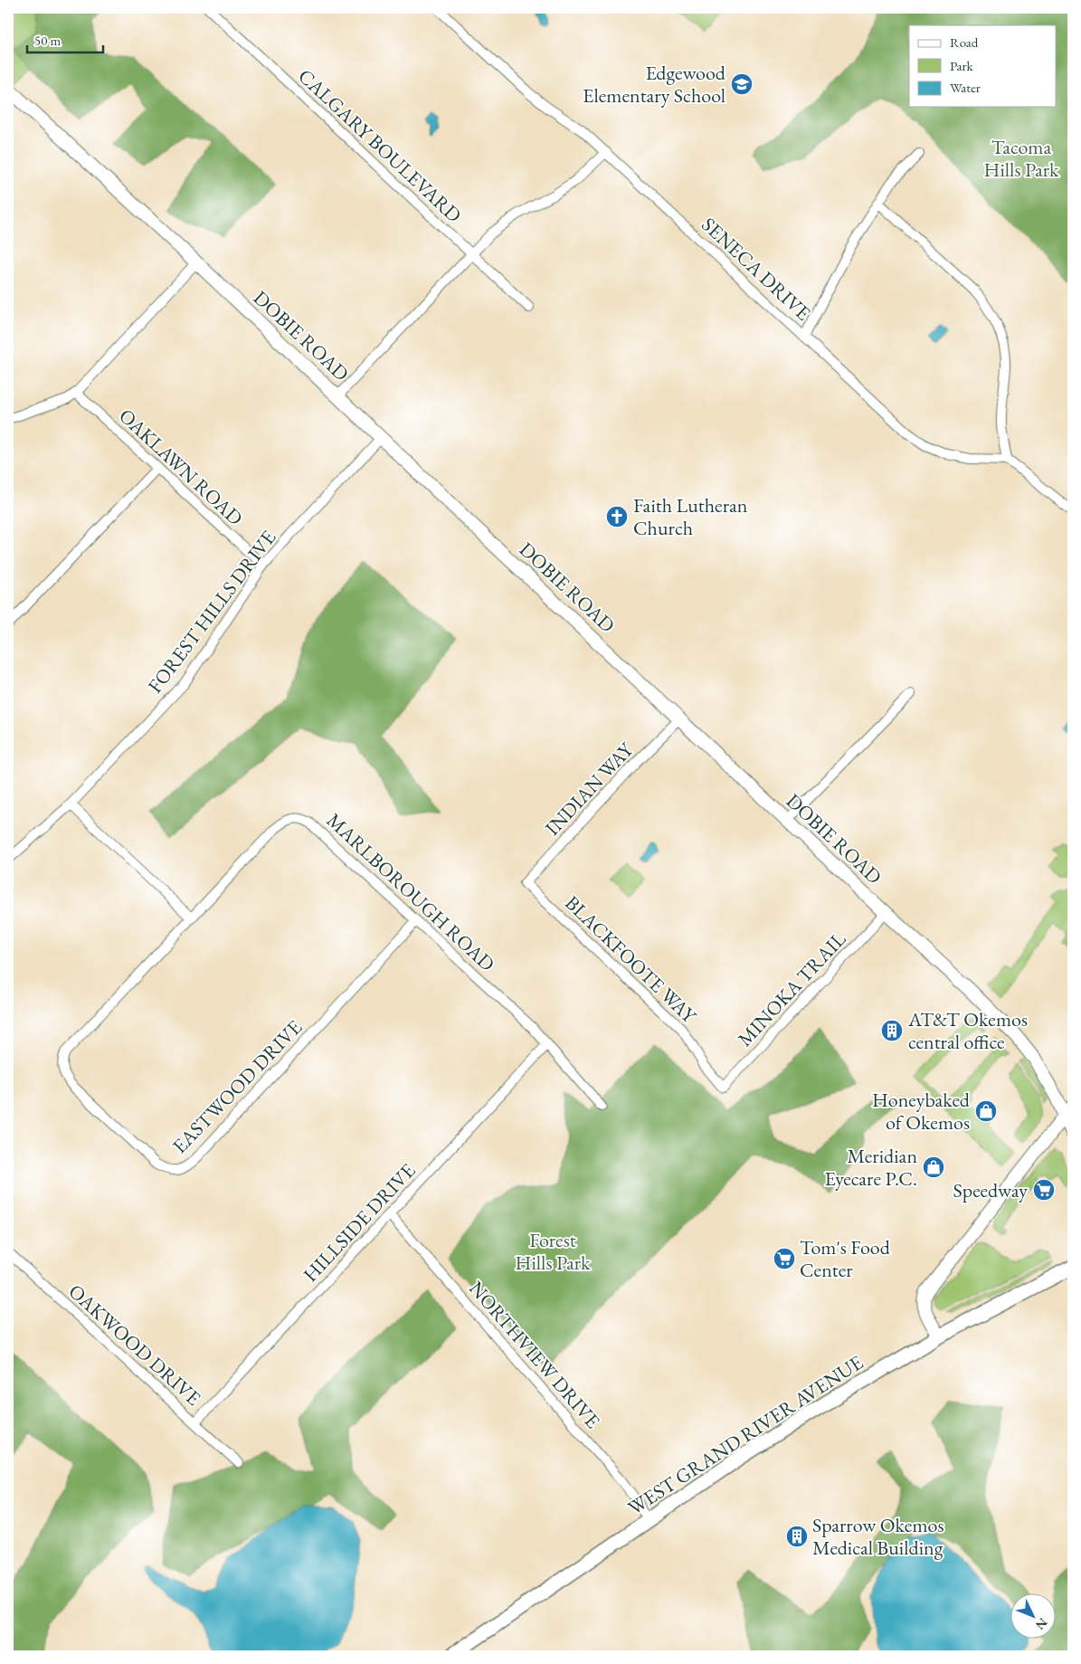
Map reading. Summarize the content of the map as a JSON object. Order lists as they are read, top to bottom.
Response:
{
  "streets": {
    "main road": ["WEST GRAND RIVER AVENUE"],
    "street": [
      "CALGARY BOULEVARD",
      "SENECA DRIVE",
      "DOBIE ROAD",
      "OAKLAWN ROAD",
      "FOREST HILLS DRIVE",
      "INDIAN WAY",
      "MARLBOROUGH ROAD",
      "BLACKFOOTE WAY",
      "MINOKA TRAIL",
      "EASTWOOD DRIVE",
      "HILLSIDE DRIVE",
      "OAKWOOD DRIVE",
      "NORTHVIEW DRIVE"
    ]
  },
  "crossings": [
    ["DOBIE ROAD", "FOREST HILLS DRIVE"],
    ["DOBIE ROAD", "INDIAN WAY"],
    ["DOBIE ROAD", "MINOKA TRAIL"],
    ["OAKLAWN ROAD", "FOREST HILLS DRIVE"],
    ["INDIAN WAY", "BLACKFOOTE WAY"],
    ["MARLBOROUGH ROAD", "EASTWOOD DRIVE"],
    ["MARLBOROUGH ROAD", "HILLSIDE DRIVE"],
    ["BLACKFOOTE WAY", "MINOKA TRAIL"],
    ["HILLSIDE DRIVE", "OAKWOOD DRIVE"],
    ["HILLSIDE DRIVE", "NORTHVIEW DRIVE"],
    ["NORTHVIEW DRIVE", "WEST GRAND RIVER AVENUE"]
  ],
  "parks": ["Tacoma Hills Park", "Forest Hills Park"],
  "places": {
    "school or university": ["Edgewood Elementary School"],
    "church": ["Faith Lutheran Church"],
    "building": ["AT&T Okemos central office", "Sparrow Okemos Medical Building"],
    "shop": ["Honeybaked of Okemos", "Meridian Eyecare P.C."],
    "supermarket": ["Speedway", "Tom's Food Center"]
  },
  "legend": ["Road", "Park", "Water"],
  "scale_bar": "50 m",
  "north": "bottom right"
}
